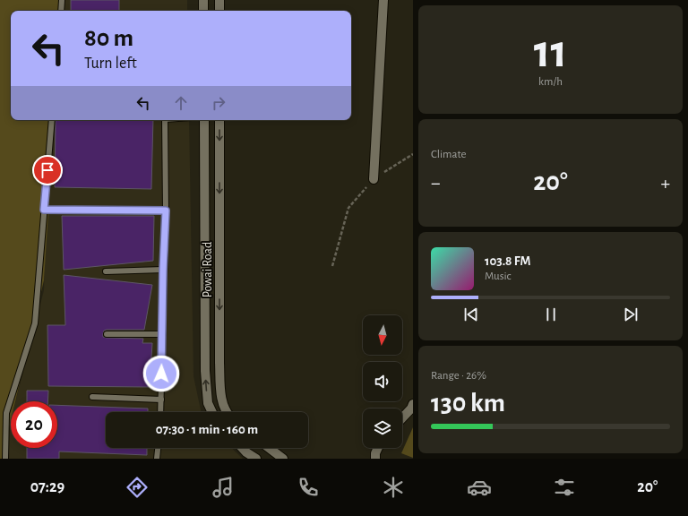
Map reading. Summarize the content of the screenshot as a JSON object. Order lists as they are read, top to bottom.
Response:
{
  "streets": {
    "main road": ["Powai Road"]
  },
  "north": "bottom",
  "page": {
    "tile": [
      ["11", "km/h"],
      "Climate",
      ["Range · 26%", "130 km"]
    ],
    "turn": ["80 m", "Turn left"],
    "heat": ["−", "20°", "+"],
    "song": ["103.8 FM", "Music"],
    "limit": "20",
    "trip": "07:30 · 1 min · 160 m",
    "tabs": ["07:29", "20°"]
  }
}
